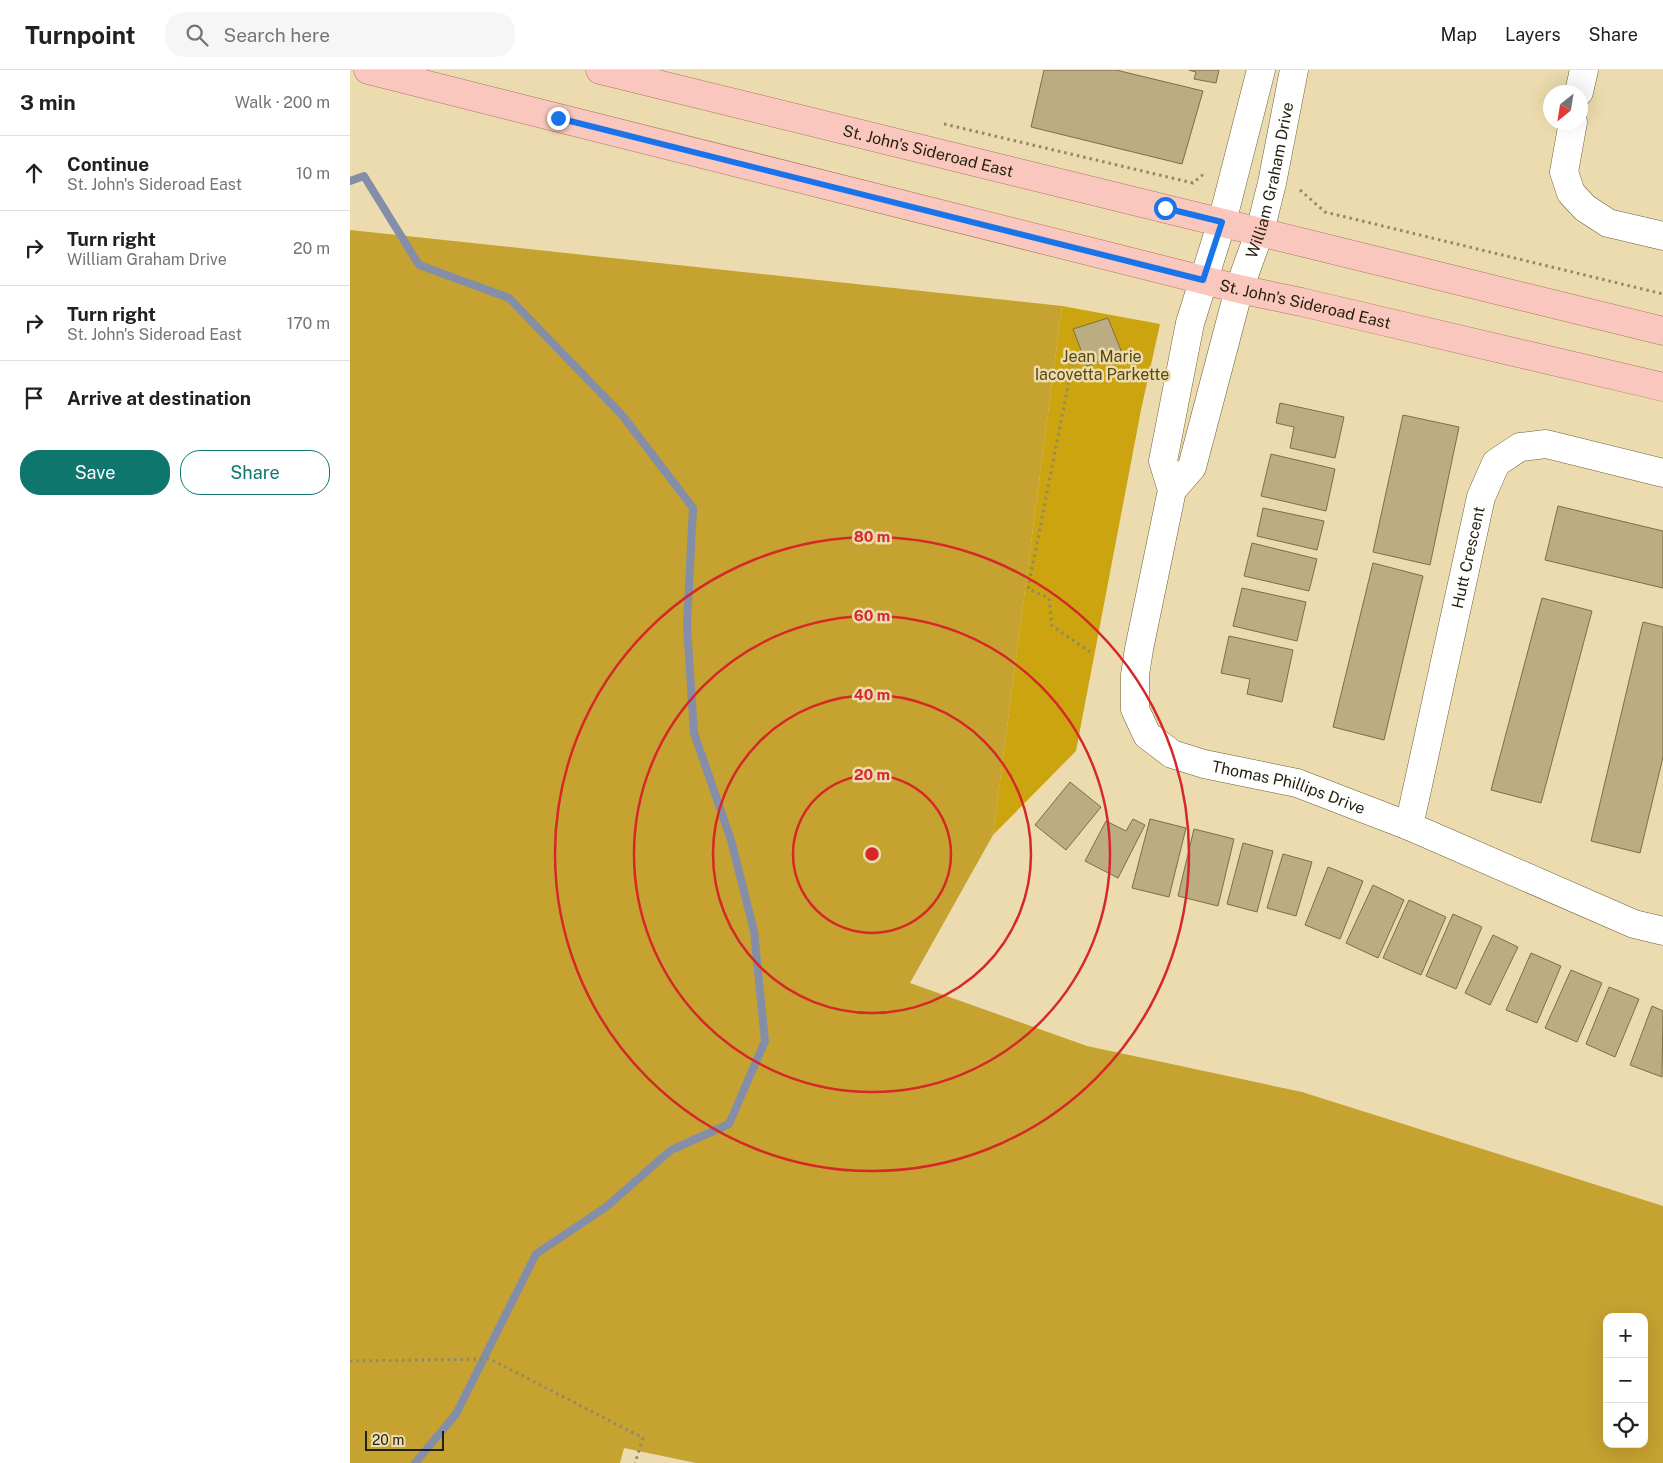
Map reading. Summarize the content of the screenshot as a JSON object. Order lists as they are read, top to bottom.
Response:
{
  "streets": {
    "main road": ["St. John's Sideroad East"],
    "street": ["William Graham Drive", "Hutt Crescent", "Thomas Phillips Drive"]
  },
  "crossings": [
    ["St. John's Sideroad East", "William Graham Drive"],
    ["St. John's Sideroad East", "Thomas Phillips Drive"],
    ["William Graham Drive", "Thomas Phillips Drive"],
    ["Hutt Crescent", "Thomas Phillips Drive"]
  ],
  "parks": ["Jean Marie Iacovetta Parkette"],
  "scale_bar": "20 m",
  "north": "bottom left",
  "page": {
    "header": "Turnpoint",
    "search": "Search here",
    "nav": ["Map", "Layers", "Share"],
    "heading": ["3 min", "Walk · 200 m"],
    "list": [
      ["Continue", "St. John's Sideroad East", "10 m"],
      ["Turn right", "William Graham Drive", "20 m"],
      ["Turn right", "St. John's Sideroad East", "170 m"],
      "Arrive at destination"
    ],
    "buttons": ["Save", "Share"],
    "map_buttons": ["+", "−"],
    "scale": "20 m"
  },
  "rings": [
    "80 m",
    "60 m",
    "40 m",
    "20 m"
  ]
}
